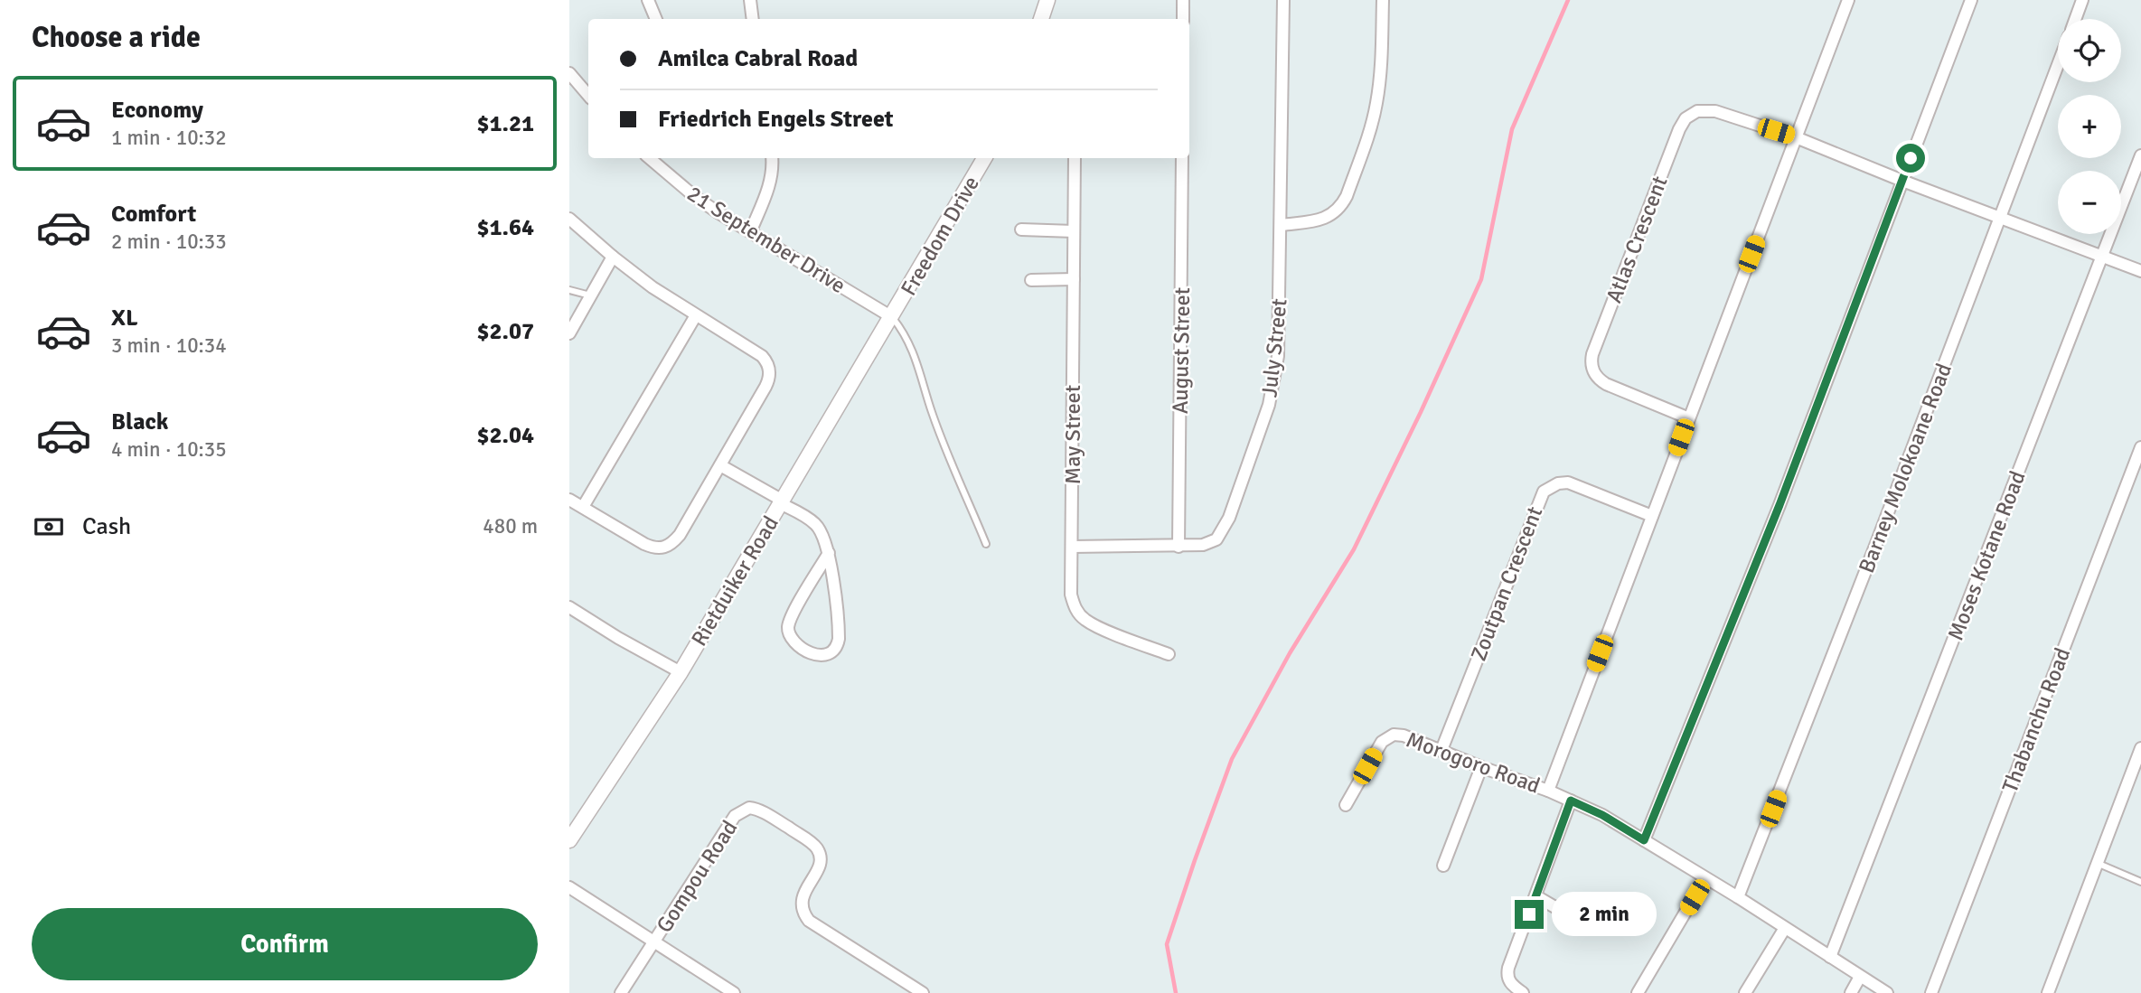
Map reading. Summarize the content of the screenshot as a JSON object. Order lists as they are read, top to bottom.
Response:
{
  "streets": {
    "street": [
      "Freedom Drive",
      "21 September Drive",
      "Atlas Crescent",
      "July Street",
      "August Street",
      "May Street",
      "Barney Molokoane Road",
      "Moses Kotane Road",
      "Rietduiker Road",
      "Zoutpan Crescent",
      "Thabanchu Road",
      "Morogoro Road",
      "Gompou Road"
    ]
  },
  "crossings": [
    ["Freedom Drive", "21 September Drive"],
    ["Freedom Drive", "Rietduiker Road"],
    ["21 September Drive", "Rietduiker Road"],
    ["Atlas Crescent", "Barney Molokoane Road"],
    ["Atlas Crescent", "Moses Kotane Road"],
    ["July Street", "August Street"],
    ["July Street", "May Street"],
    ["Barney Molokoane Road", "Morogoro Road"],
    ["Moses Kotane Road", "Morogoro Road"],
    ["Zoutpan Crescent", "Morogoro Road"]
  ],
  "page": {
    "heading": "Choose a ride",
    "map_buttons": ["+", "−"],
    "banner": ["Amilca Cabral Road", "Friedrich Engels Street"],
    "list": [
      {
        "name": "Economy",
        "note": "1 min · 10:32",
        "value": "$1.21"
      },
      {
        "name": "Comfort",
        "note": "2 min · 10:33",
        "value": "$1.64"
      },
      {
        "name": "XL",
        "note": "3 min · 10:34",
        "value": "$2.07"
      },
      {
        "name": "Black",
        "note": "4 min · 10:35",
        "value": "$2.04"
      }
    ],
    "pay": ["Cash", "480 m"],
    "bubble": "2 min",
    "buttons": "Confirm"
  }
}
